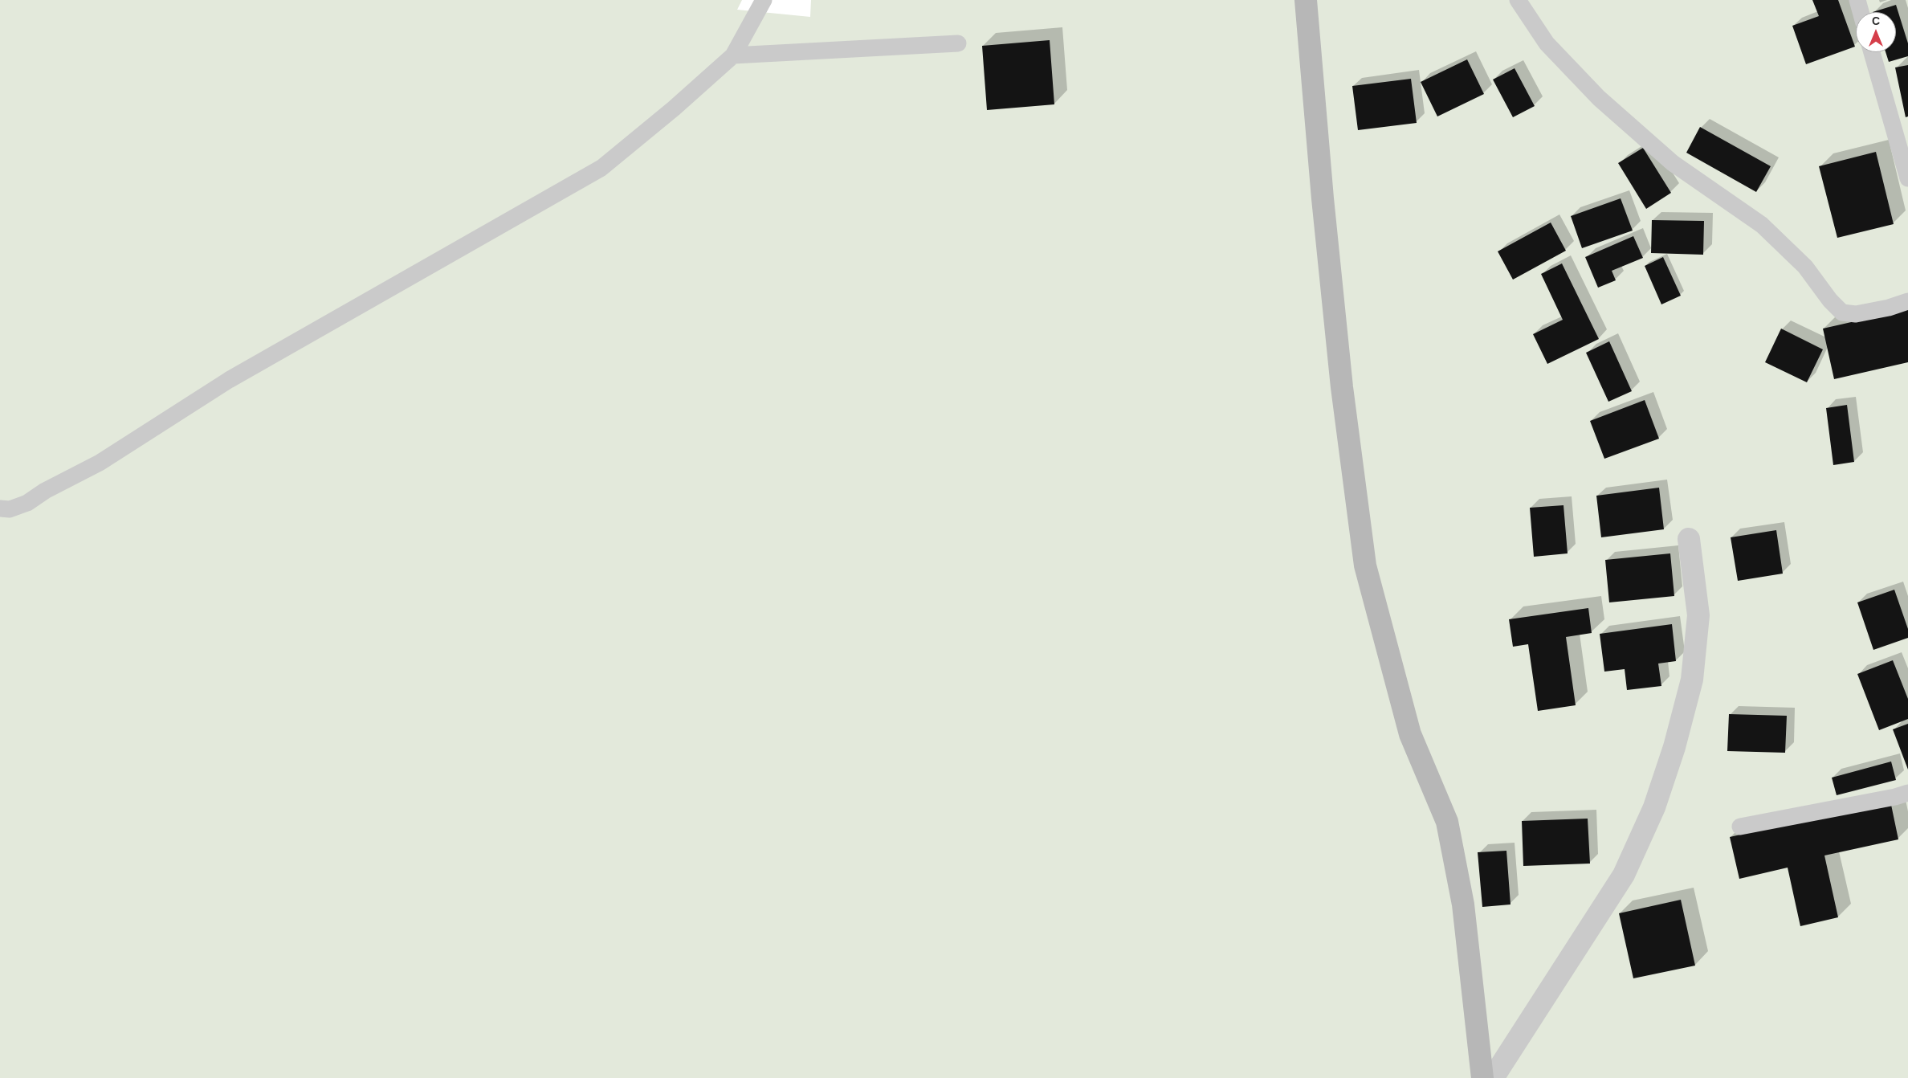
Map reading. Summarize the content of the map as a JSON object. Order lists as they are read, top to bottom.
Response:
{
  "north": "top"
}
